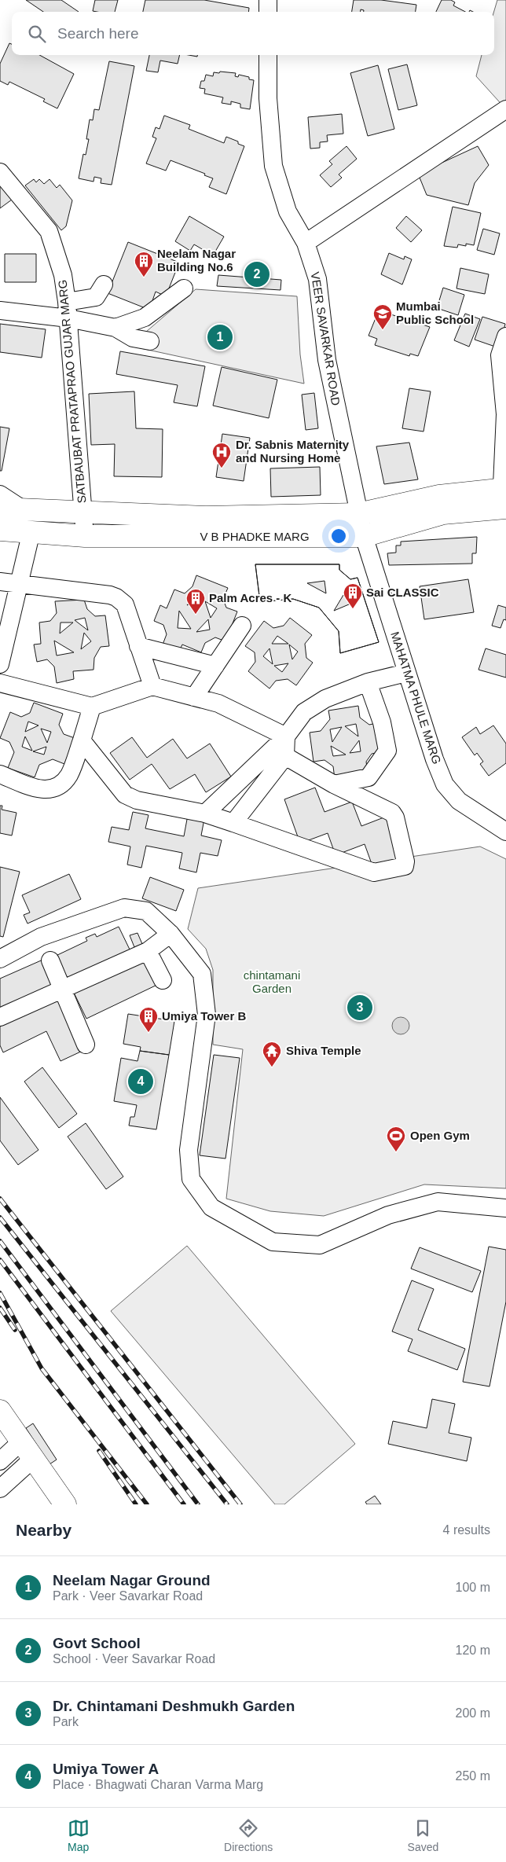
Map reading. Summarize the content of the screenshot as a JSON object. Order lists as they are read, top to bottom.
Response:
{
  "streets": {
    "main road": ["V B PHADKE MARG"],
    "street": ["VEER SAVARKAR ROAD", "SATBAUBAT PRATAPRAO GUJAR MARG", "MAHATMA PHULE MARG"]
  },
  "crossings": [
    ["VEER SAVARKAR ROAD", "V B PHADKE MARG"],
    ["VEER SAVARKAR ROAD", "MAHATMA PHULE MARG"],
    ["SATBAUBAT PRATAPRAO GUJAR MARG", "V B PHADKE MARG"],
    ["V B PHADKE MARG", "MAHATMA PHULE MARG"]
  ],
  "parks": ["chintamani Garden"],
  "places": {
    "building": [
      "Neelam Nagar Building No.6",
      "Sai CLASSIC",
      "Palm Acres - K",
      "Umiya Tower B"
    ],
    "school or university": ["Mumbai Public School"],
    "hospital": ["Dr. Sabnis Maternity and Nursing Home"],
    "temple": ["Shiva Temple"],
    "sports": ["Open Gym"]
  },
  "page": {
    "search": "Search here",
    "pins": [
      "2",
      "1",
      "3",
      "4"
    ],
    "heading": ["Nearby", "4 results"],
    "list": [
      {
        "mark": "1",
        "name": "Neelam Nagar Ground",
        "note": "Park · Veer Savarkar Road",
        "value": "100 m"
      },
      {
        "mark": "2",
        "name": "Govt School",
        "note": "School · Veer Savarkar Road",
        "value": "120 m"
      },
      {
        "mark": "3",
        "name": "Dr. Chintamani Deshmukh Garden",
        "note": "Park",
        "value": "200 m"
      },
      {
        "mark": "4",
        "name": "Umiya Tower A",
        "note": "Place · Bhagwati Charan Varma Marg",
        "value": "250 m"
      }
    ],
    "nav": ["Map", "Directions", "Saved"]
  }
}
